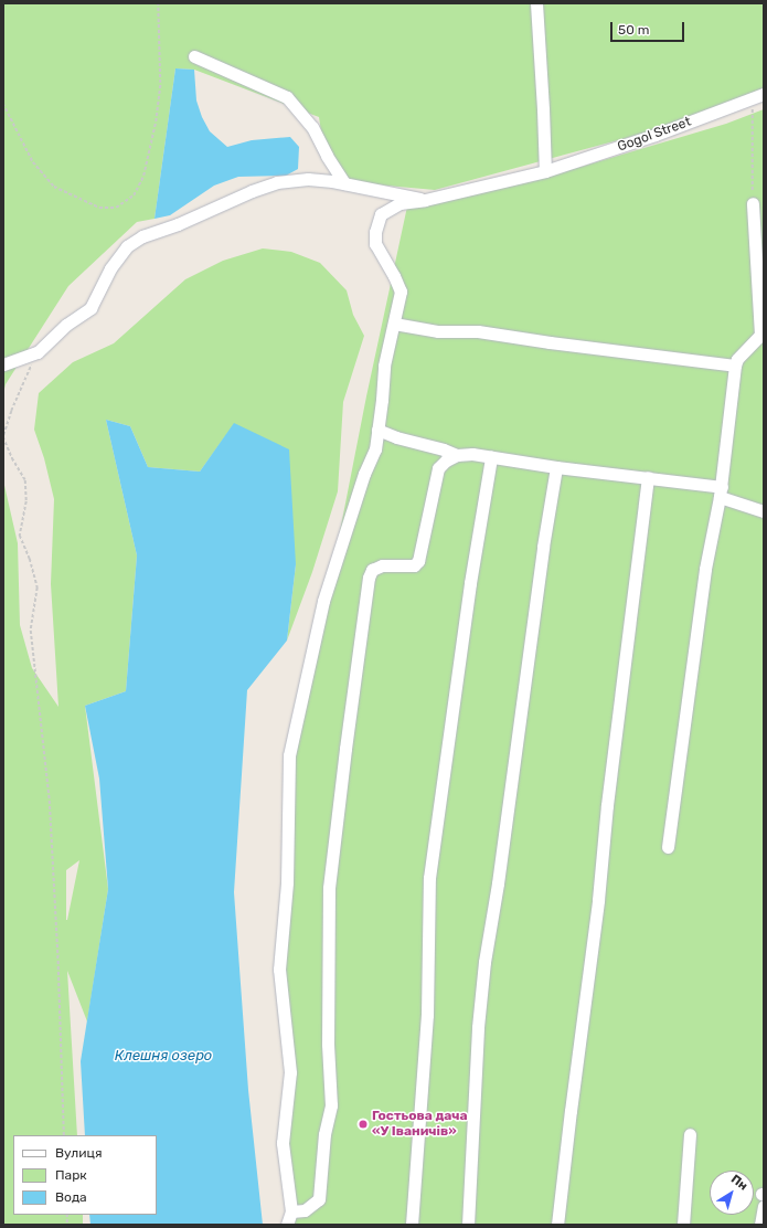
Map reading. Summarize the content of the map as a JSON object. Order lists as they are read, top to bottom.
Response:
{
  "streets": {
    "street": ["Gogol Street"]
  },
  "water": ["Клешня озеро"],
  "places": ["Гостьова дача «У Іваничів»"],
  "legend": ["Вулиця", "Парк", "Вода"],
  "scale_bar": "50 m",
  "north": "top right"
}
